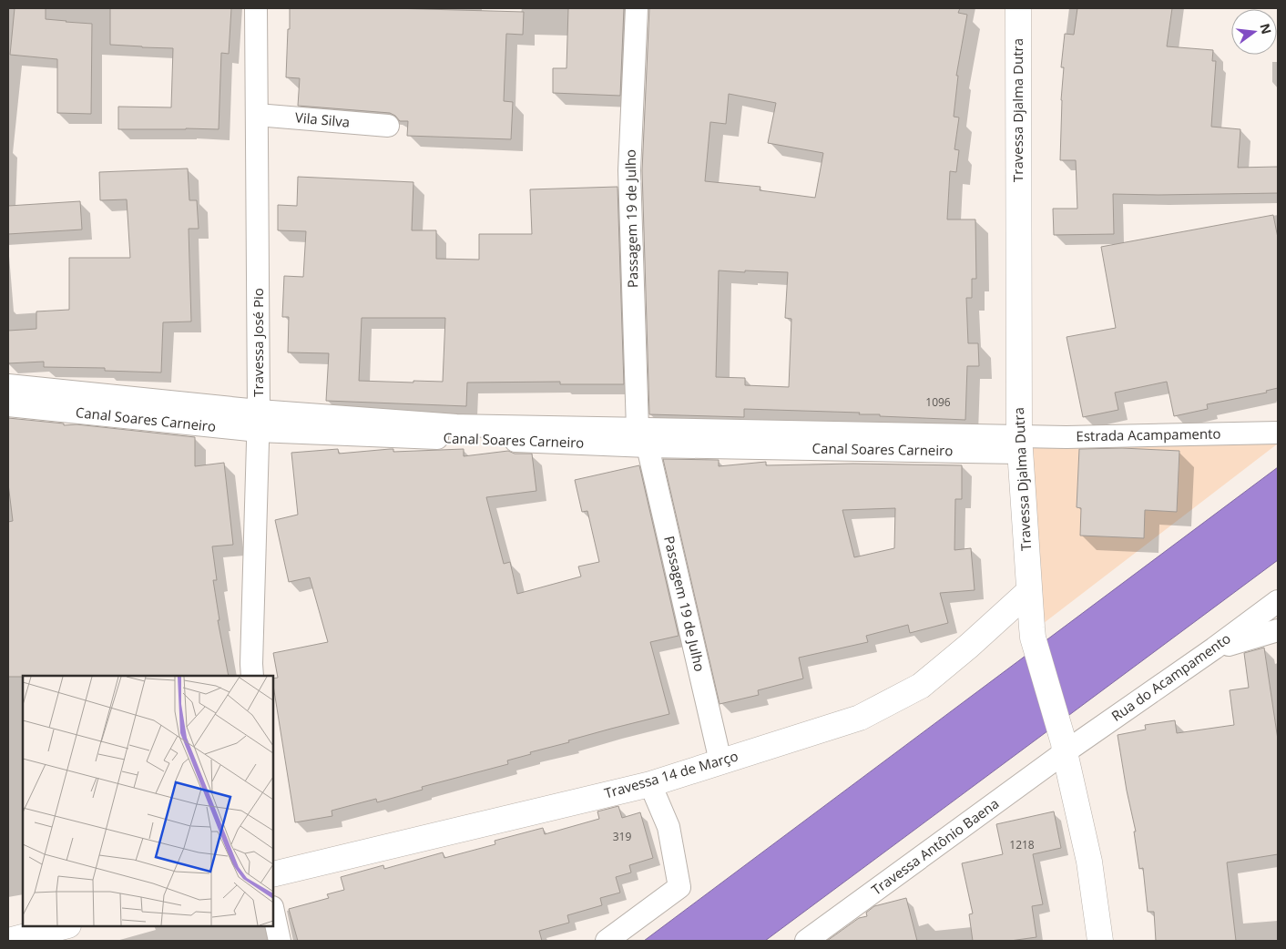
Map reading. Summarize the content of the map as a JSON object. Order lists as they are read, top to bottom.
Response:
{
  "streets": {
    "street": [
      "Travessa Djalma Dutra",
      "Vila Silva",
      "Passagem 19 de Julho",
      "Travessa José Pio",
      "Canal Soares Carneiro",
      "Estrada Acampamento",
      "Rua do Acampamento",
      "Travessa 14 de Março",
      "Travessa Antônio Baena"
    ]
  },
  "crossings": [
    ["Travessa Djalma Dutra", "Canal Soares Carneiro"],
    ["Travessa Djalma Dutra", "Estrada Acampamento"],
    ["Travessa Djalma Dutra", "Rua do Acampamento"],
    ["Travessa Djalma Dutra", "Travessa 14 de Março"],
    ["Travessa Djalma Dutra", "Travessa Antônio Baena"],
    ["Vila Silva", "Travessa José Pio"],
    ["Passagem 19 de Julho", "Canal Soares Carneiro"],
    ["Passagem 19 de Julho", "Travessa 14 de Março"],
    ["Travessa José Pio", "Canal Soares Carneiro"],
    ["Canal Soares Carneiro", "Estrada Acampamento"],
    ["Rua do Acampamento", "Travessa Antônio Baena"]
  ],
  "house_numbers": ["1096", "319", "1218"],
  "north": "right"
}
